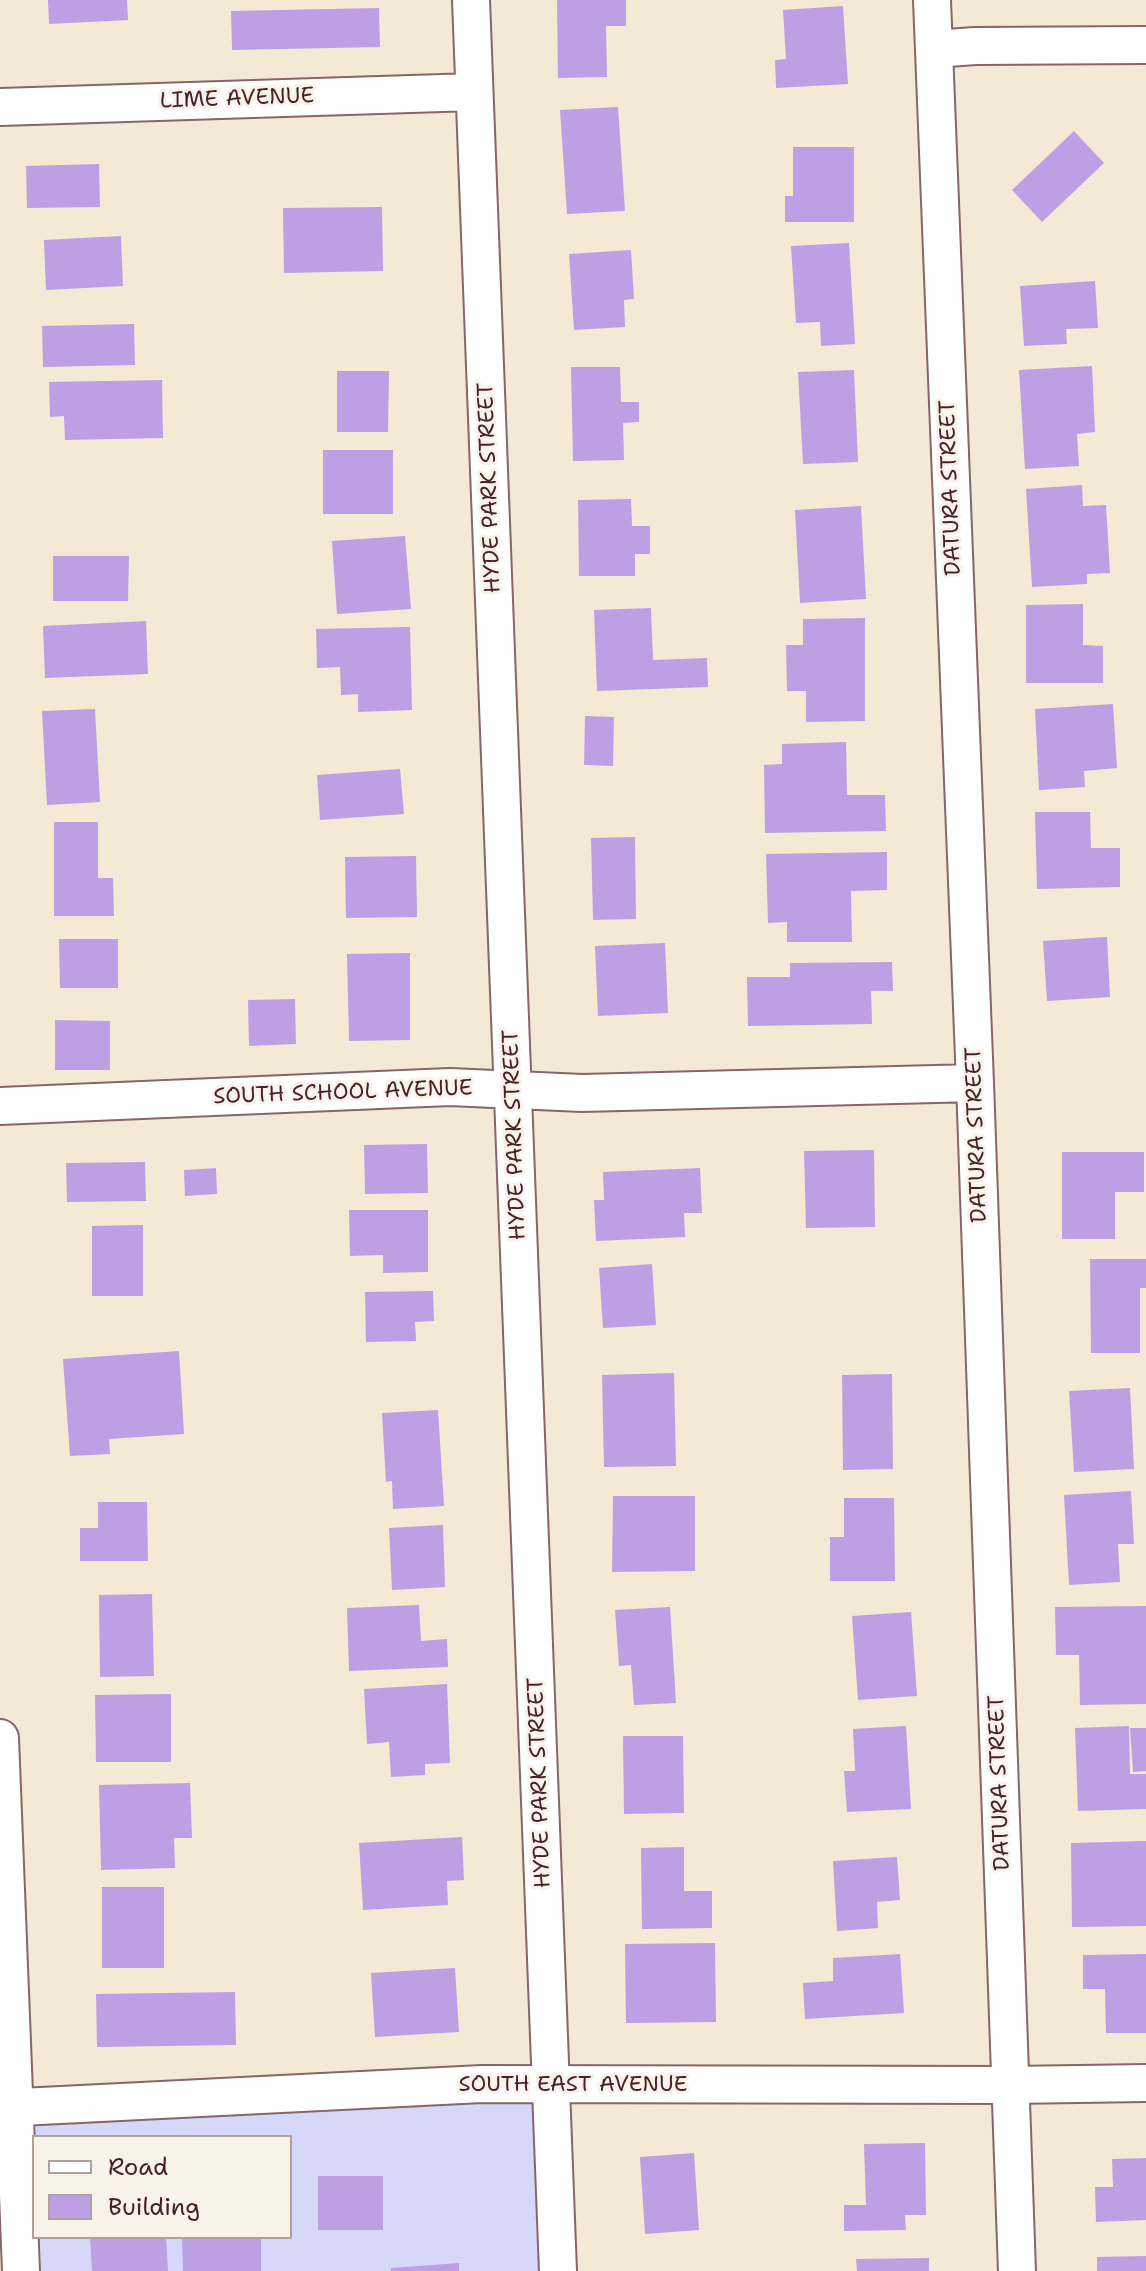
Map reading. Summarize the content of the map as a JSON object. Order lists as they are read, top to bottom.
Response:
{
  "streets": {
    "street": [
      "LIME AVENUE",
      "HYDE PARK STREET",
      "DATURA STREET",
      "SOUTH SCHOOL AVENUE",
      "SOUTH EAST AVENUE"
    ]
  },
  "crossings": [
    ["LIME AVENUE", "HYDE PARK STREET"],
    ["HYDE PARK STREET", "SOUTH SCHOOL AVENUE"],
    ["HYDE PARK STREET", "SOUTH EAST AVENUE"],
    ["DATURA STREET", "SOUTH SCHOOL AVENUE"],
    ["DATURA STREET", "SOUTH EAST AVENUE"]
  ],
  "legend": ["Road", "Building"]
}
